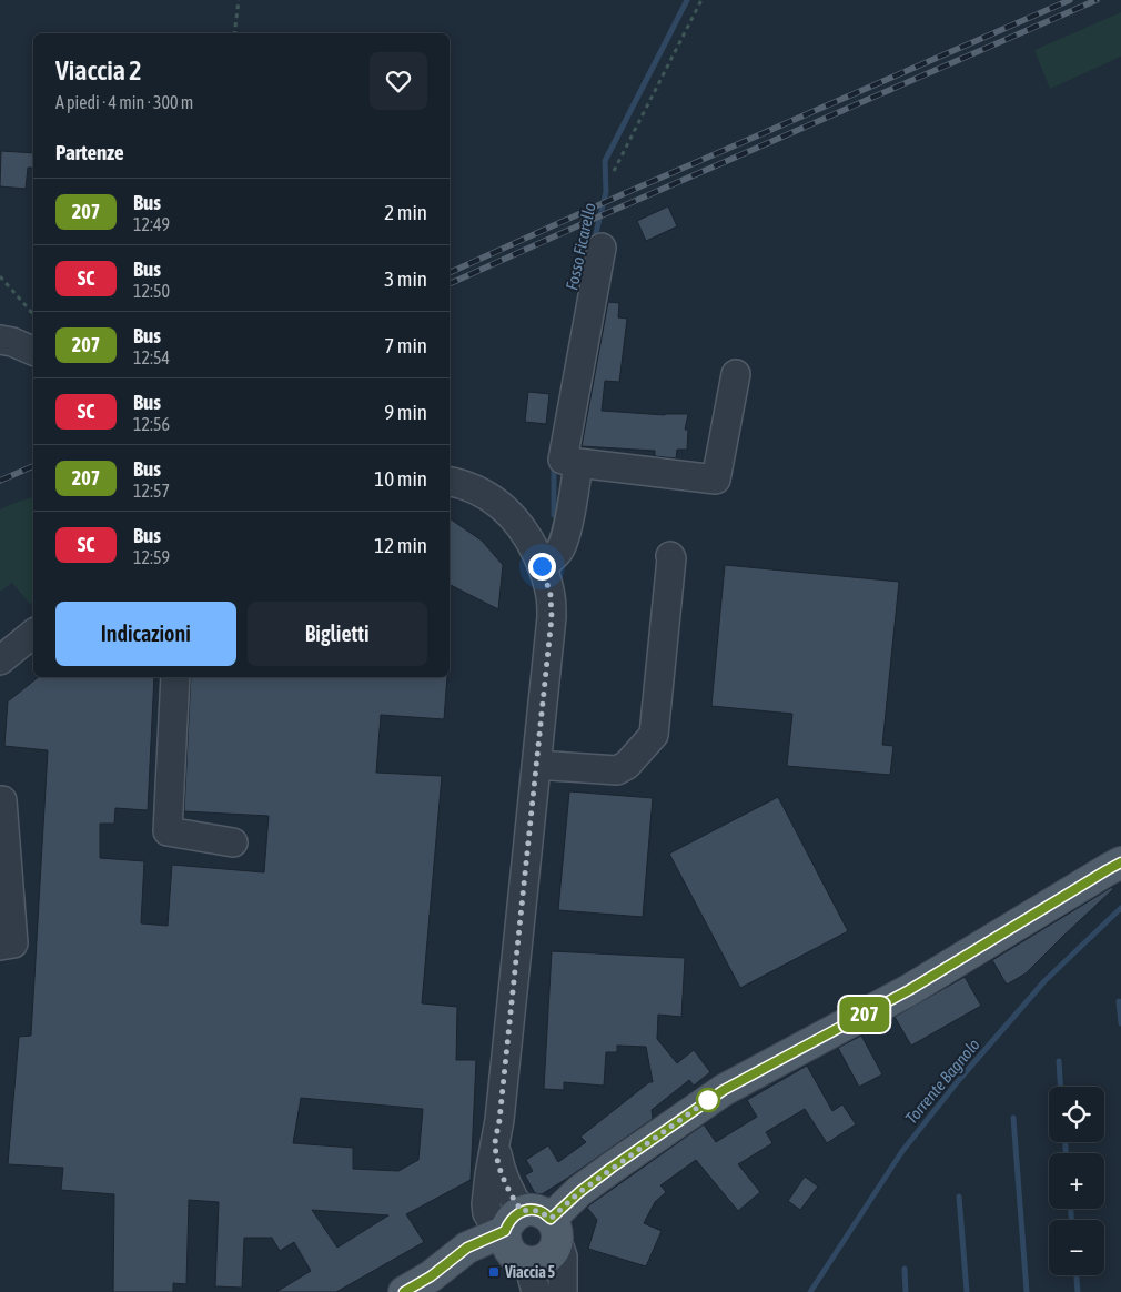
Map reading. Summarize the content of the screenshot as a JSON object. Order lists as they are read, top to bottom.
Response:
{
  "water": ["Fosso Ficarello", "Torrente Bagnolo"],
  "places": {
    "transit": ["Viaccia 5"]
  },
  "lines": ["bus line 207"],
  "page": {
    "on_map": "207",
    "heading": [
      ["Viaccia 2", "A piedi · 4 min · 300 m"],
      "Partenze"
    ],
    "list": [
      {
        "mark": "207",
        "name": "Bus",
        "note": "12:49",
        "value": "2 min"
      },
      {
        "mark": "SC",
        "name": "Bus",
        "note": "12:50",
        "value": "3 min"
      },
      {
        "mark": "207",
        "name": "Bus",
        "note": "12:54",
        "value": "7 min"
      },
      {
        "mark": "SC",
        "name": "Bus",
        "note": "12:56",
        "value": "9 min"
      },
      {
        "mark": "207",
        "name": "Bus",
        "note": "12:57",
        "value": "10 min"
      },
      {
        "mark": "SC",
        "name": "Bus",
        "note": "12:59",
        "value": "12 min"
      }
    ],
    "buttons": ["Indicazioni", "Biglietti"],
    "map_buttons": ["+", "−"]
  }
}
